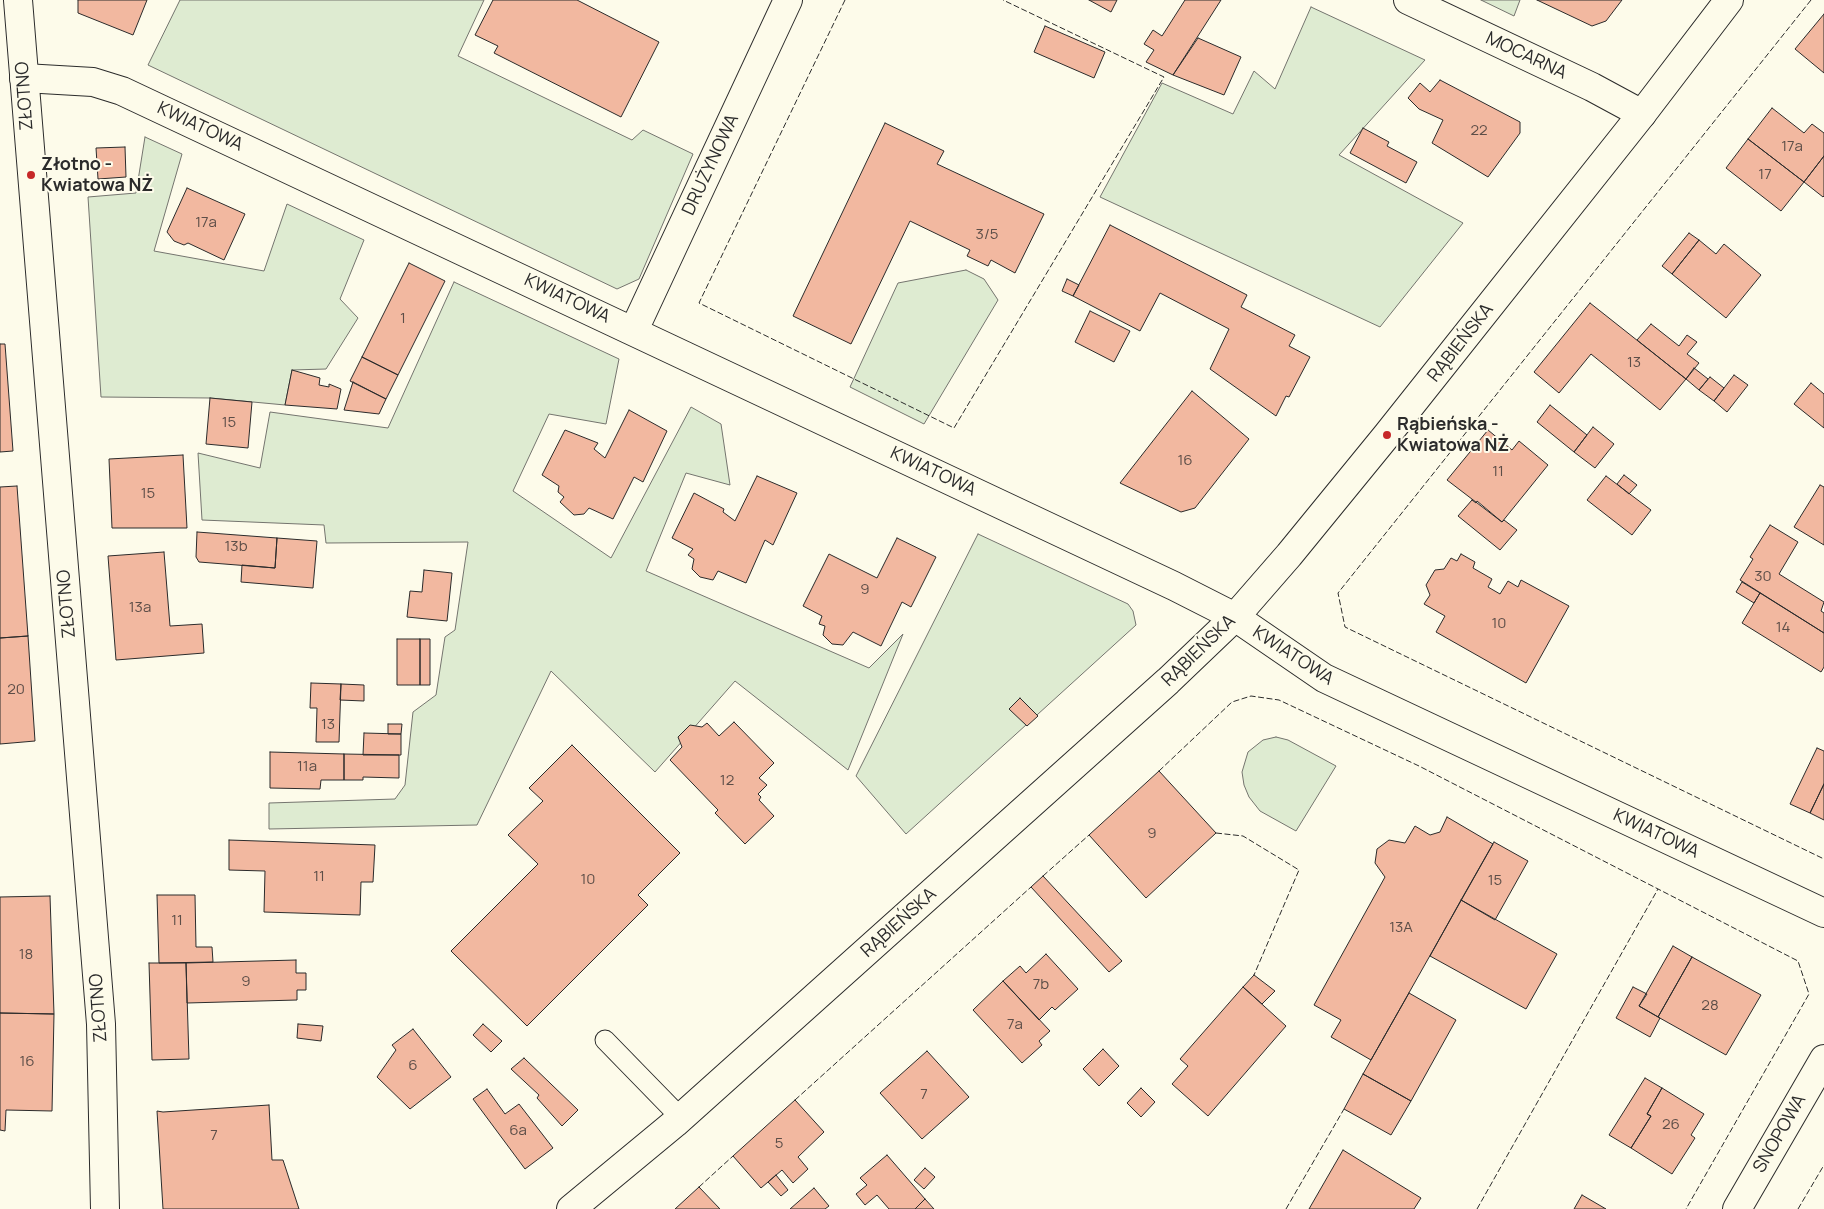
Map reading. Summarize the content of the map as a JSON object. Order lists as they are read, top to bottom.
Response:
{
  "streets": {
    "street": [
      "MOCARNA",
      "ZŁOTNO",
      "KWIATOWA",
      "DRUŻYNOWA",
      "RĄBIEŃSKA",
      "SNOPOWA"
    ]
  },
  "crossings": [
    ["MOCARNA", "RĄBIEŃSKA"],
    ["ZŁOTNO", "KWIATOWA"],
    ["KWIATOWA", "DRUŻYNOWA"],
    ["KWIATOWA", "RĄBIEŃSKA"]
  ],
  "places": ["Złotno - Kwiatowa NŻ", "Rąbieńska - Kwiatowa NŻ"],
  "house_numbers": [
    "22",
    "17a",
    "17",
    "17a",
    "3/5",
    "1",
    "13",
    "15",
    "16",
    "11",
    "15",
    "13b",
    "30",
    "9",
    "13a",
    "10",
    "14",
    "20",
    "13",
    "11a",
    "12",
    "9",
    "11",
    "10",
    "15",
    "11",
    "13A",
    "18",
    "9",
    "7b",
    "28",
    "7a",
    "16",
    "6",
    "7",
    "26",
    "6a",
    "7",
    "5"
  ]
}
